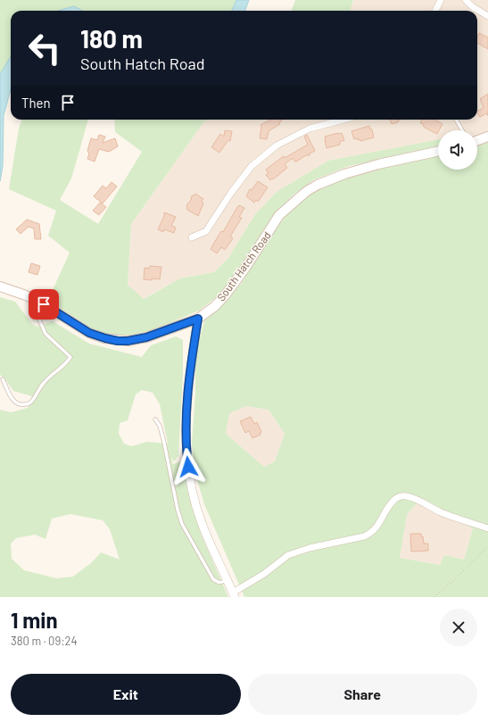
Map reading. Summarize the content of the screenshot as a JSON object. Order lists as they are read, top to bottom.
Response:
{
  "streets": {
    "main road": ["South Hatch Road"]
  },
  "page": {
    "turn": ["180 m", "South Hatch Road"],
    "then": "Then",
    "heading": ["1 min", "380 m · 09:24"],
    "buttons": ["Exit", "Share"]
  }
}
